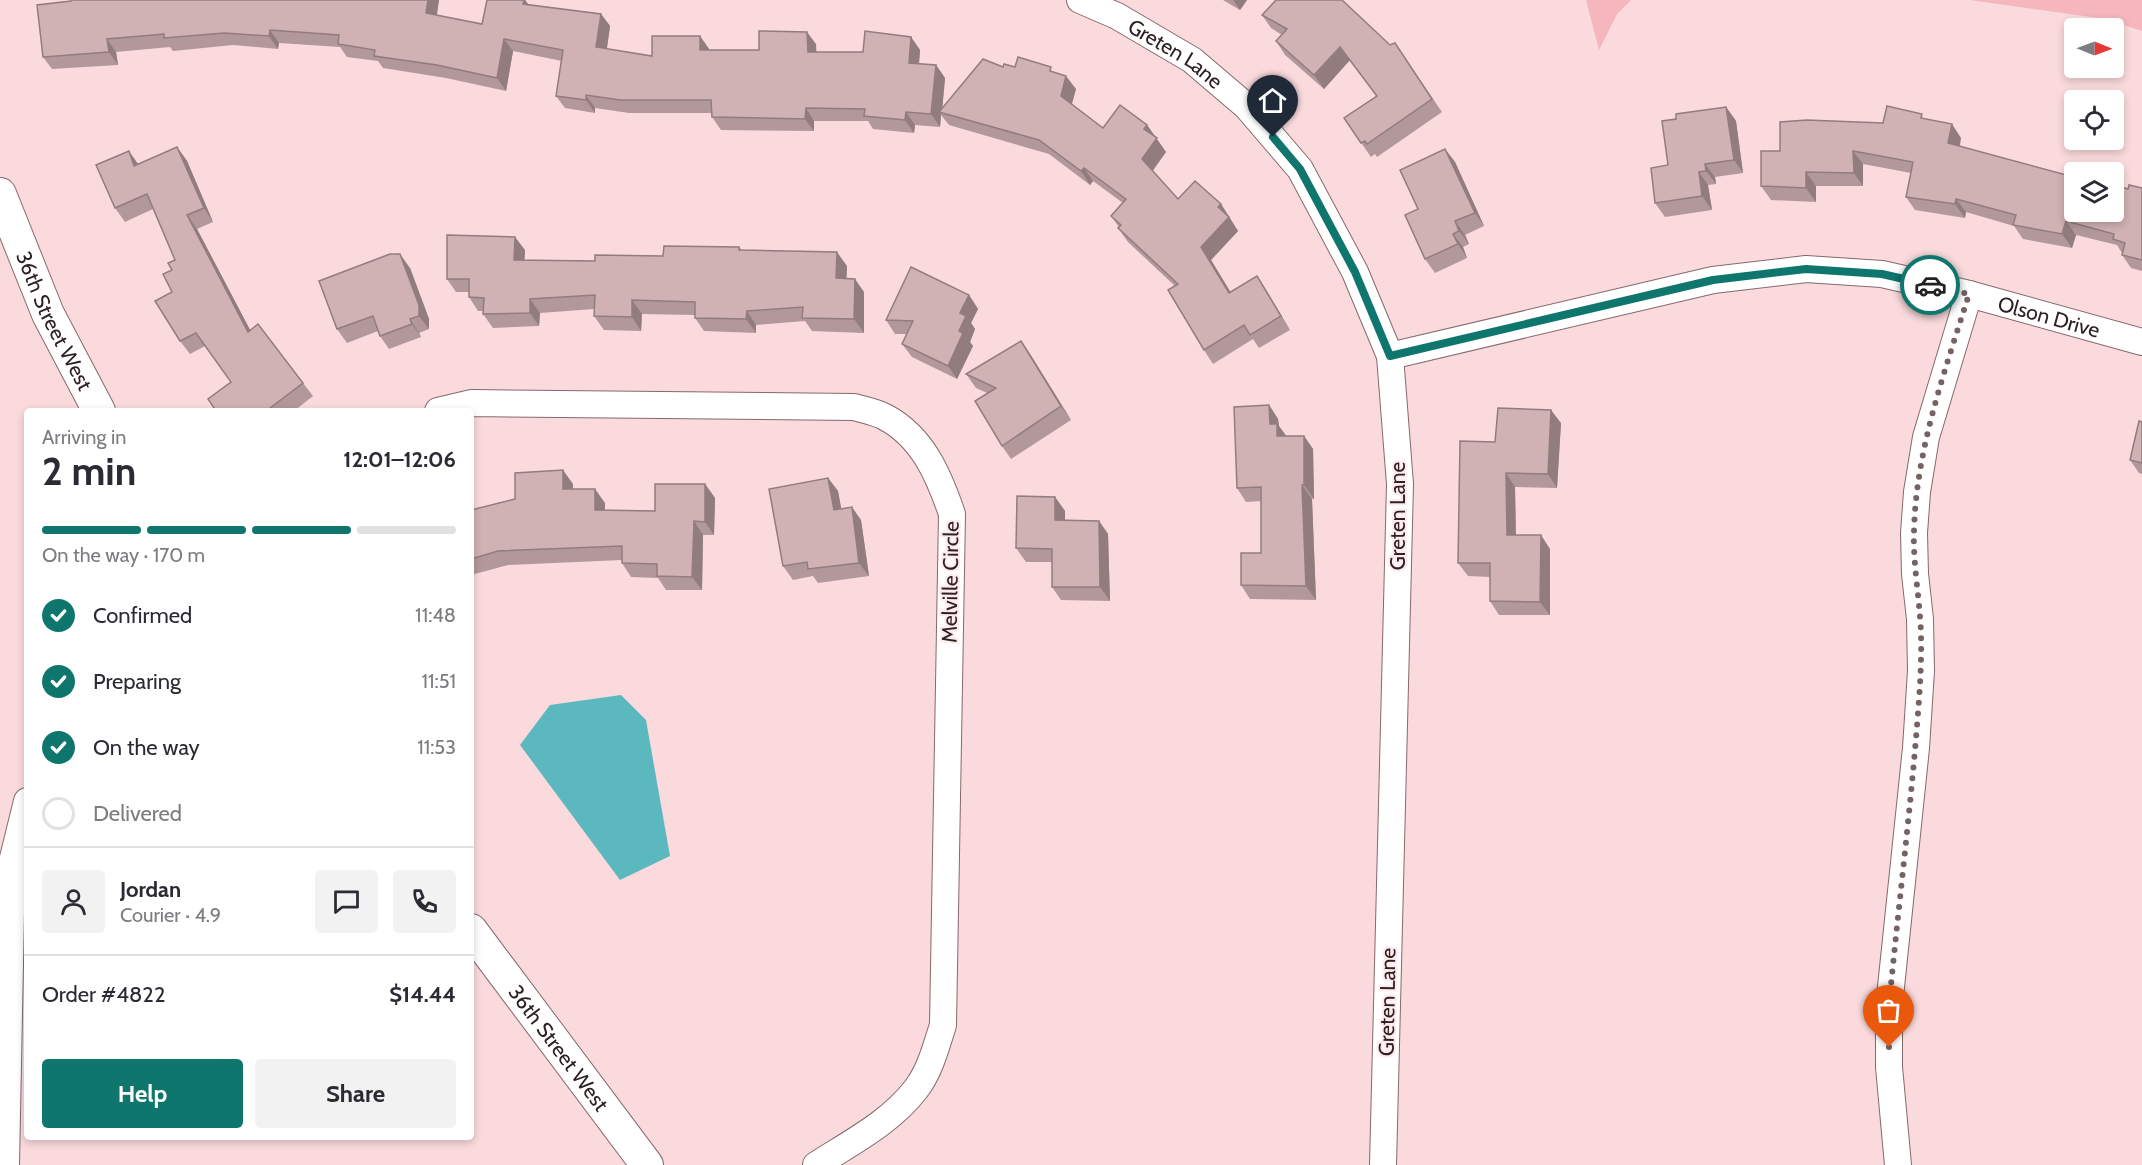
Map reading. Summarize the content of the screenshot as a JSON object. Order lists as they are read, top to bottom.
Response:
{
  "streets": {
    "street": [
      "Greten Lane",
      "Olson Drive",
      "36th Street West",
      "Melville Circle"
    ]
  },
  "crossings": [
    ["Greten Lane", "Olson Drive"]
  ],
  "north": "right",
  "page": {
    "heading": ["2 min", "Arriving in", "12:01–12:06"],
    "panel": [
      "Jordan",
      "Courier · 4.9",
      "Order #4822",
      "$14.44"
    ],
    "bar": "On the way · 170 m",
    "list": [
      ["Confirmed", "11:48"],
      ["Preparing", "11:51"],
      ["On the way", "11:53"],
      "Delivered"
    ],
    "buttons": ["Help", "Share"]
  }
}
